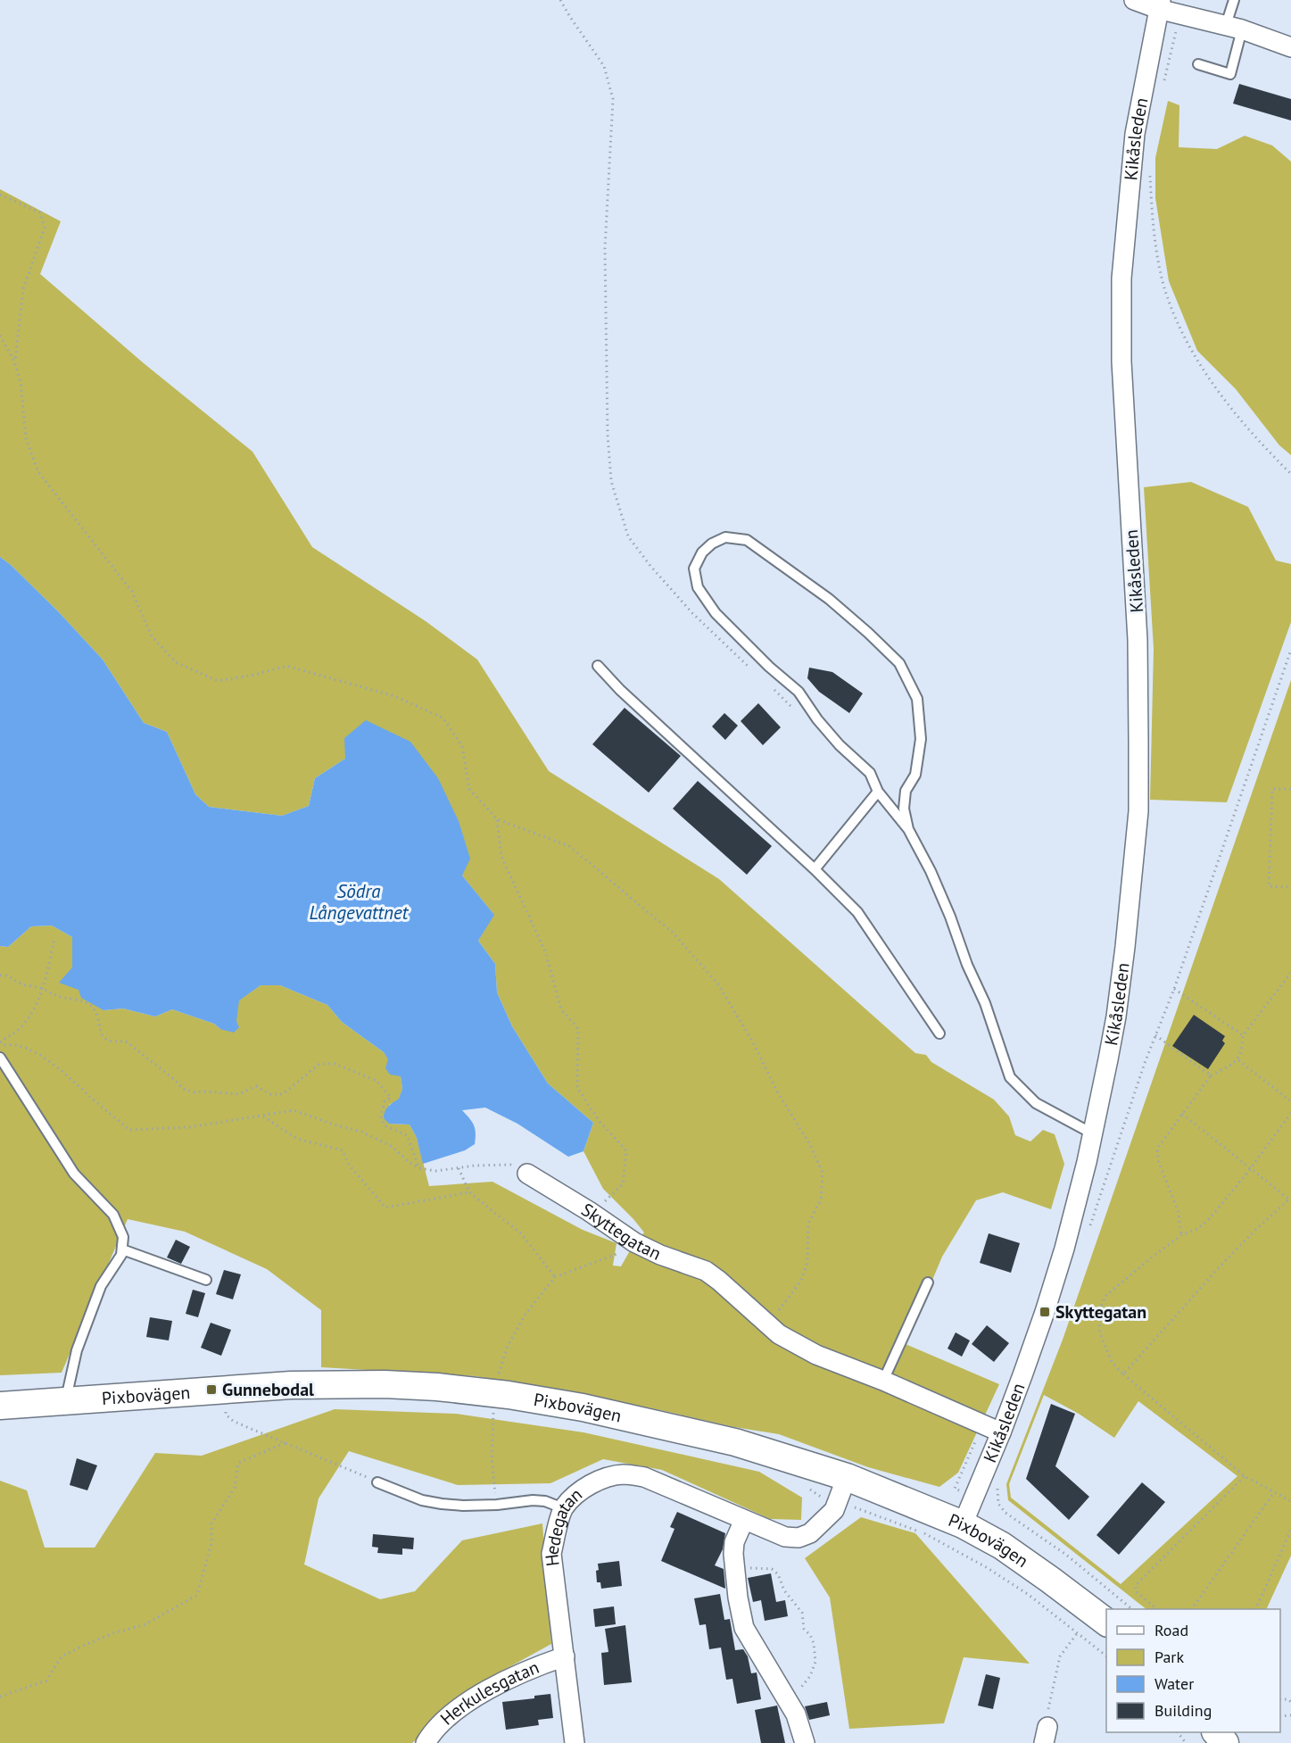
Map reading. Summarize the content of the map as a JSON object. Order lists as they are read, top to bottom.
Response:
{
  "streets": {
    "street": [
      "Kikåsleden",
      "Skyttegatan",
      "Pixbovägen",
      "Hedegatan",
      "Herkulesgatan"
    ]
  },
  "crossings": [
    ["Kikåsleden", "Skyttegatan"],
    ["Kikåsleden", "Pixbovägen"],
    ["Pixbovägen", "Hedegatan"],
    ["Hedegatan", "Herkulesgatan"]
  ],
  "water": ["Södra Långevattnet"],
  "places": {
    "transit": ["Skyttegatan", "Gunnebodal"]
  },
  "legend": [
    "Road",
    "Park",
    "Water",
    "Building"
  ]
}
